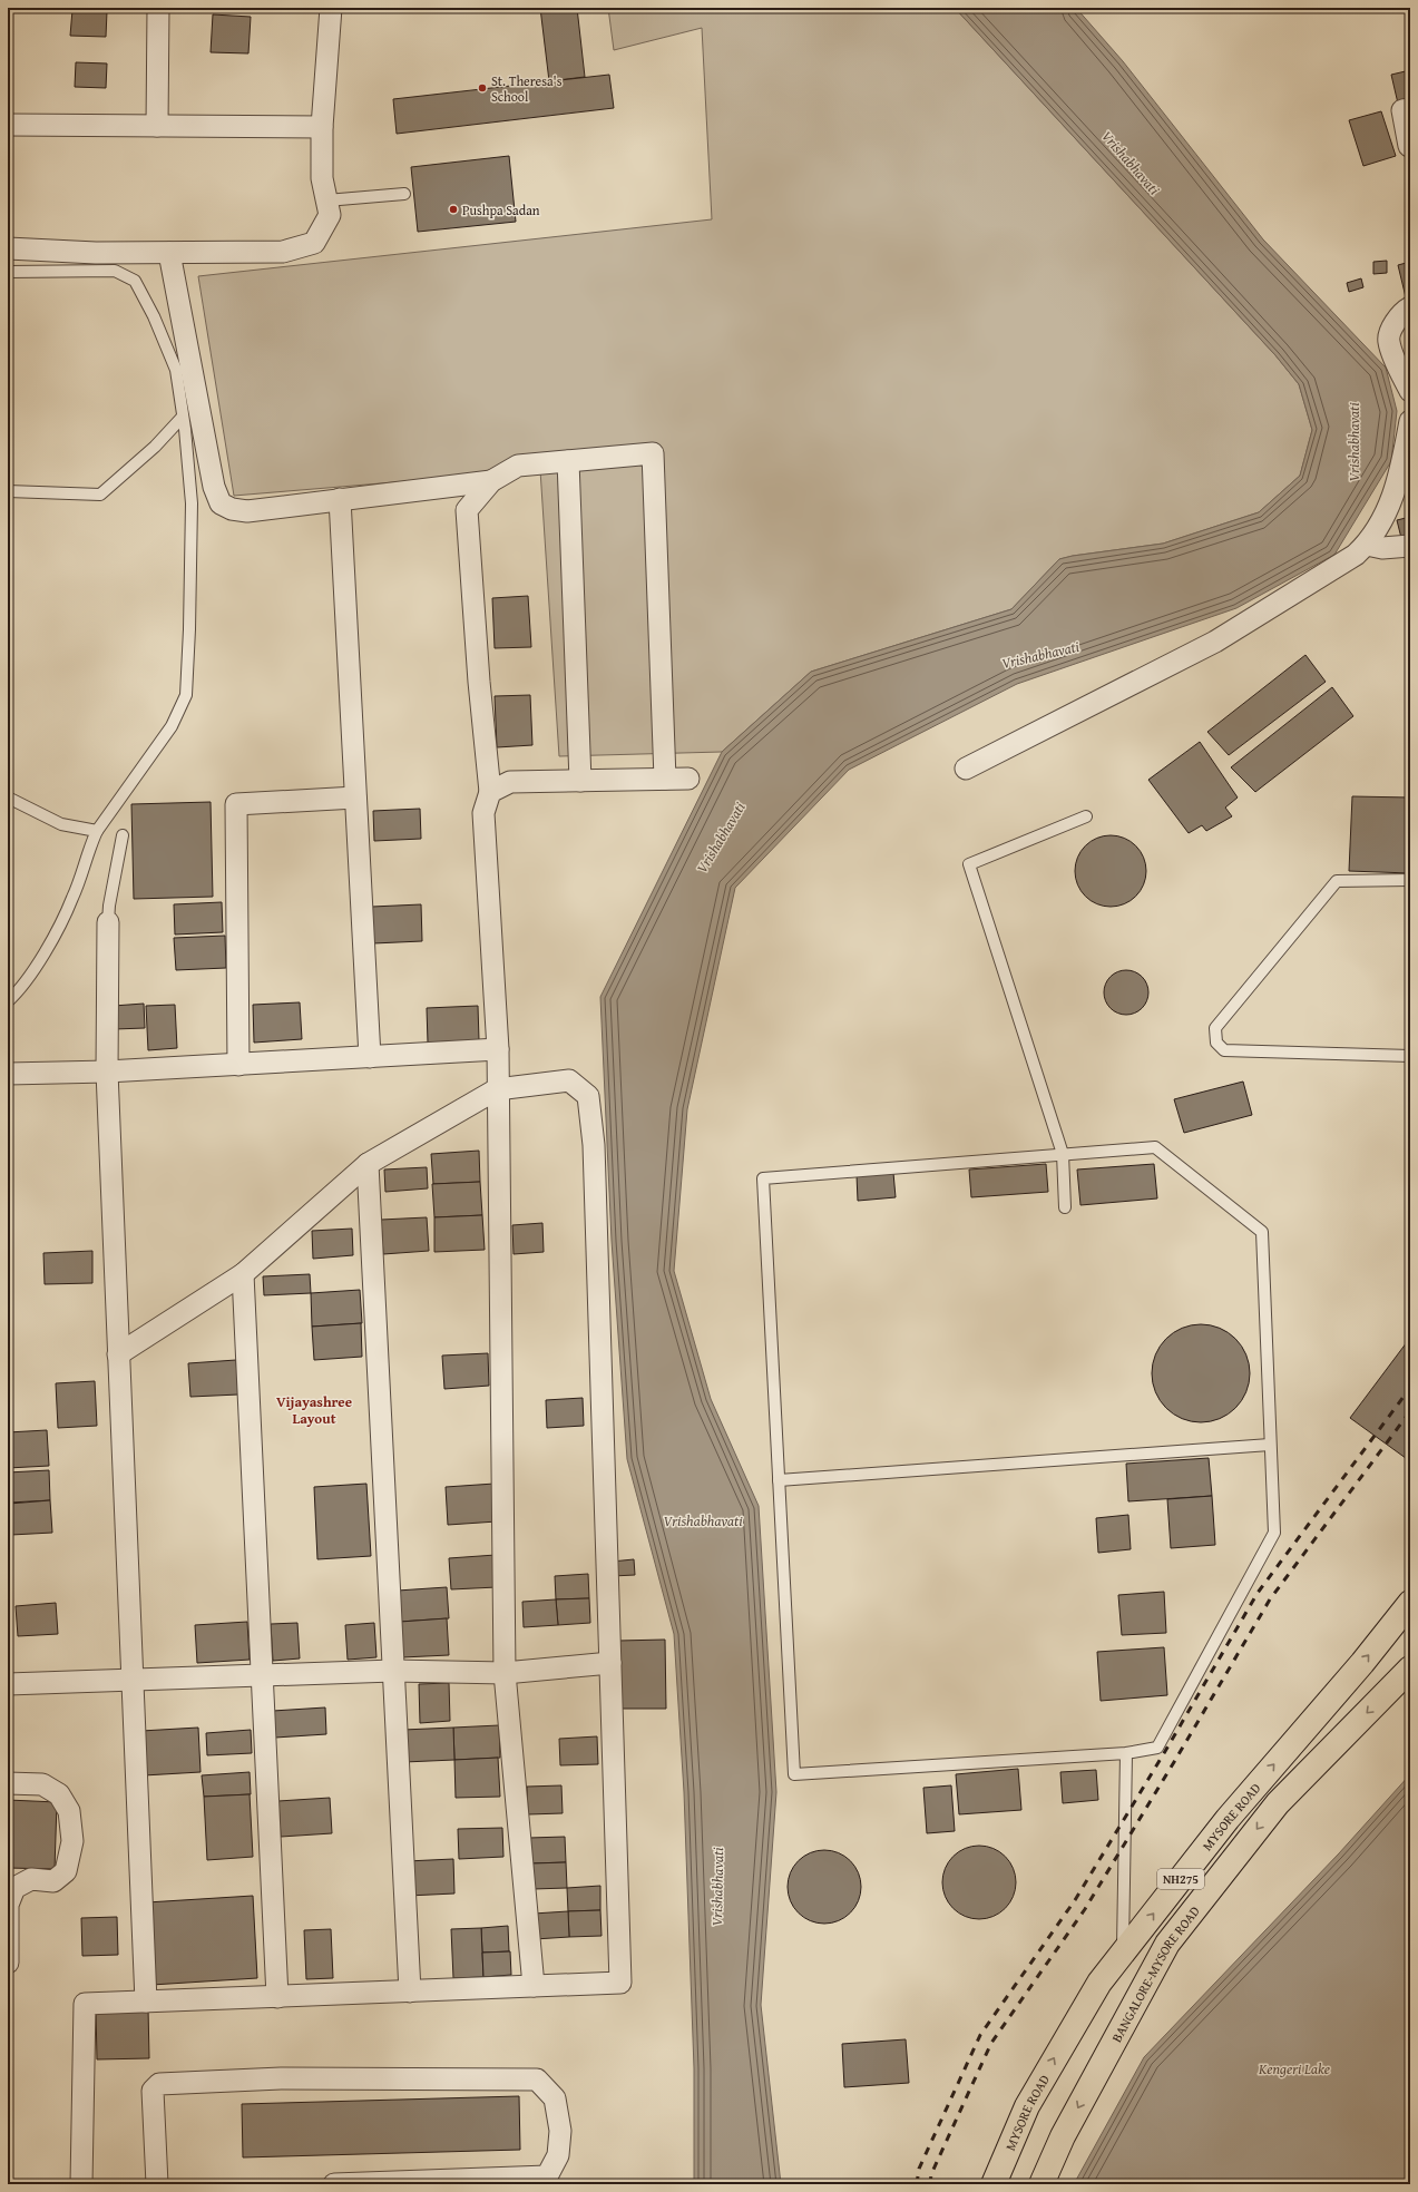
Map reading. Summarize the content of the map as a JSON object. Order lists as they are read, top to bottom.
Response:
{
  "streets": {
    "highway": ["MYSORE ROAD", "NH275", "BANGALORE-MYSORE ROAD"]
  },
  "one_way": ["MYSORE ROAD", "BANGALORE-MYSORE ROAD"],
  "districts": ["Vijayashree Layout"],
  "water": ["Vrishabhavati", "Kengeri Lake"],
  "places": ["St. Theresa's School", "Pushpa Sadan"]
}
